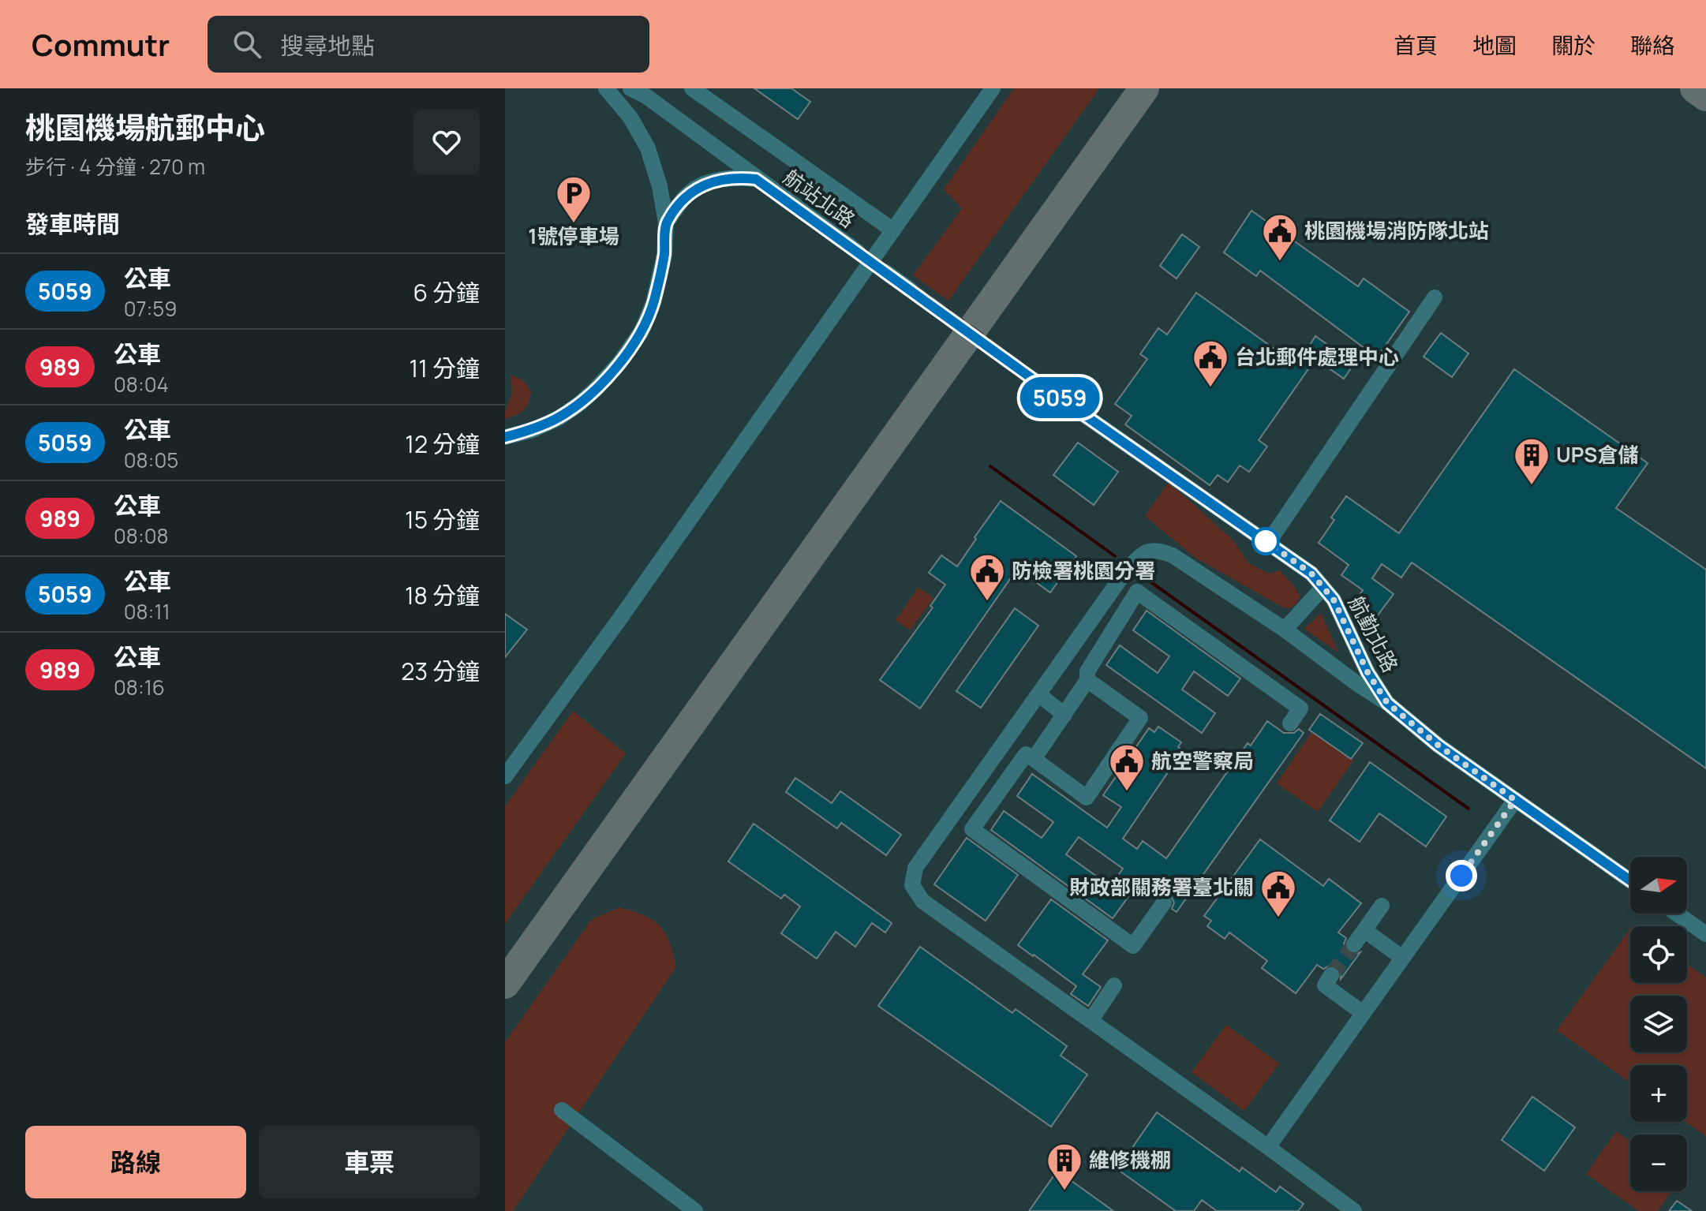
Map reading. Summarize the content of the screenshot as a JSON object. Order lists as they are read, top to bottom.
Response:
{
  "streets": {
    "street": ["航站北路", "航勤北路"]
  },
  "places": {
    "parking": ["1號停車場"],
    "public building": [
      "桃園機場消防隊北站",
      "台北郵件處理中心",
      "防檢署桃園分署",
      "航空警察局",
      "財政部關務署臺北關"
    ],
    "building": ["UPS倉儲", "維修機棚"]
  },
  "lines": ["bus line 5059"],
  "north": "right",
  "page": {
    "header": "Commutr",
    "search": "搜尋地點",
    "nav": [
      "首頁",
      "地圖",
      "關於",
      "聯絡"
    ],
    "heading": [
      ["桃園機場航郵中心", "步行 · 4 分鐘 · 270 m"],
      "發車時間"
    ],
    "on_map": "5059",
    "list": [
      {
        "mark": "5059",
        "name": "公車",
        "note": "07:59",
        "value": "6 分鐘"
      },
      {
        "mark": "989",
        "name": "公車",
        "note": "08:04",
        "value": "11 分鐘"
      },
      {
        "mark": "5059",
        "name": "公車",
        "note": "08:05",
        "value": "12 分鐘"
      },
      {
        "mark": "989",
        "name": "公車",
        "note": "08:08",
        "value": "15 分鐘"
      },
      {
        "mark": "5059",
        "name": "公車",
        "note": "08:11",
        "value": "18 分鐘"
      },
      {
        "mark": "989",
        "name": "公車",
        "note": "08:16",
        "value": "23 分鐘"
      }
    ],
    "map_buttons": ["+", "−"],
    "buttons": ["路線", "車票"]
  }
}
